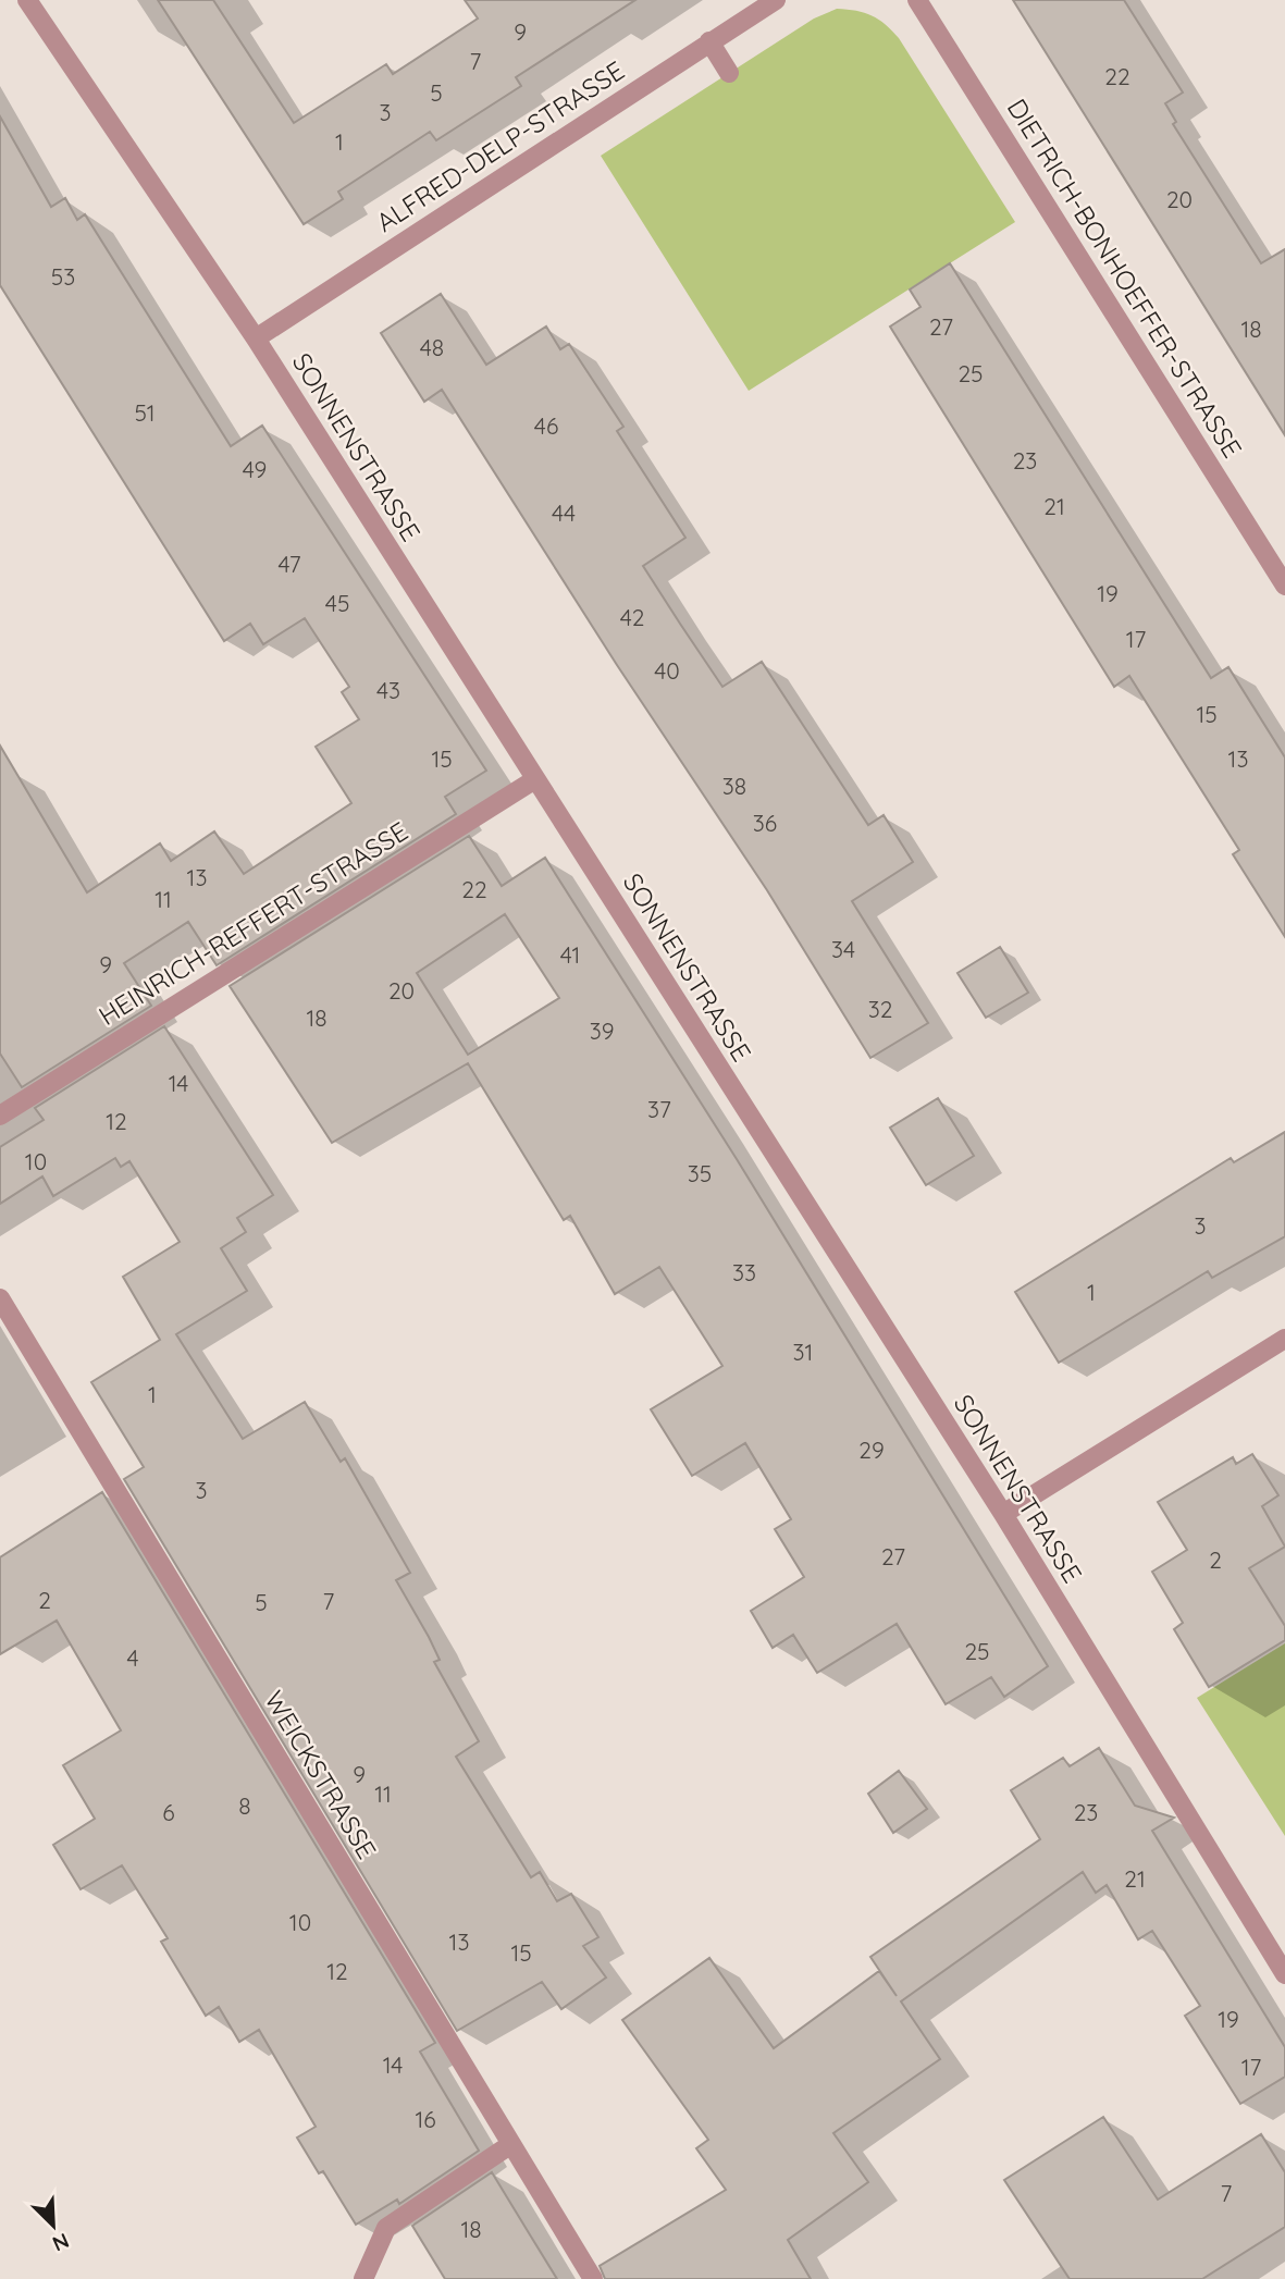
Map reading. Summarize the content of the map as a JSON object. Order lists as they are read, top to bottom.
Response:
{
  "streets": {
    "street": [
      "ALFRED-DELP-STRASSE",
      "DIETRICH-BONHOEFFER-STRASSE",
      "SONNENSTRASSE",
      "HEINRICH-REFFERT-STRASSE",
      "WEICKSTRASSE"
    ]
  },
  "crossings": [
    ["ALFRED-DELP-STRASSE", "SONNENSTRASSE"],
    ["SONNENSTRASSE", "HEINRICH-REFFERT-STRASSE"]
  ],
  "house_numbers": [
    "9",
    "7",
    "22",
    "5",
    "3",
    "1",
    "20",
    "53",
    "27",
    "18",
    "48",
    "25",
    "51",
    "46",
    "23",
    "49",
    "21",
    "44",
    "47",
    "19",
    "45",
    "42",
    "17",
    "40",
    "43",
    "15",
    "15",
    "13",
    "38",
    "36",
    "13",
    "22",
    "11",
    "34",
    "41",
    "9",
    "20",
    "32",
    "18",
    "39",
    "14",
    "37",
    "12",
    "10",
    "35",
    "3",
    "33",
    "1",
    "31",
    "1",
    "29",
    "3",
    "27",
    "2",
    "2",
    "7",
    "5",
    "25",
    "4",
    "9",
    "11",
    "8",
    "6",
    "23",
    "21",
    "10",
    "13",
    "15",
    "12",
    "19",
    "14",
    "17",
    "16",
    "7",
    "18"
  ],
  "north": "bottom right"
}
